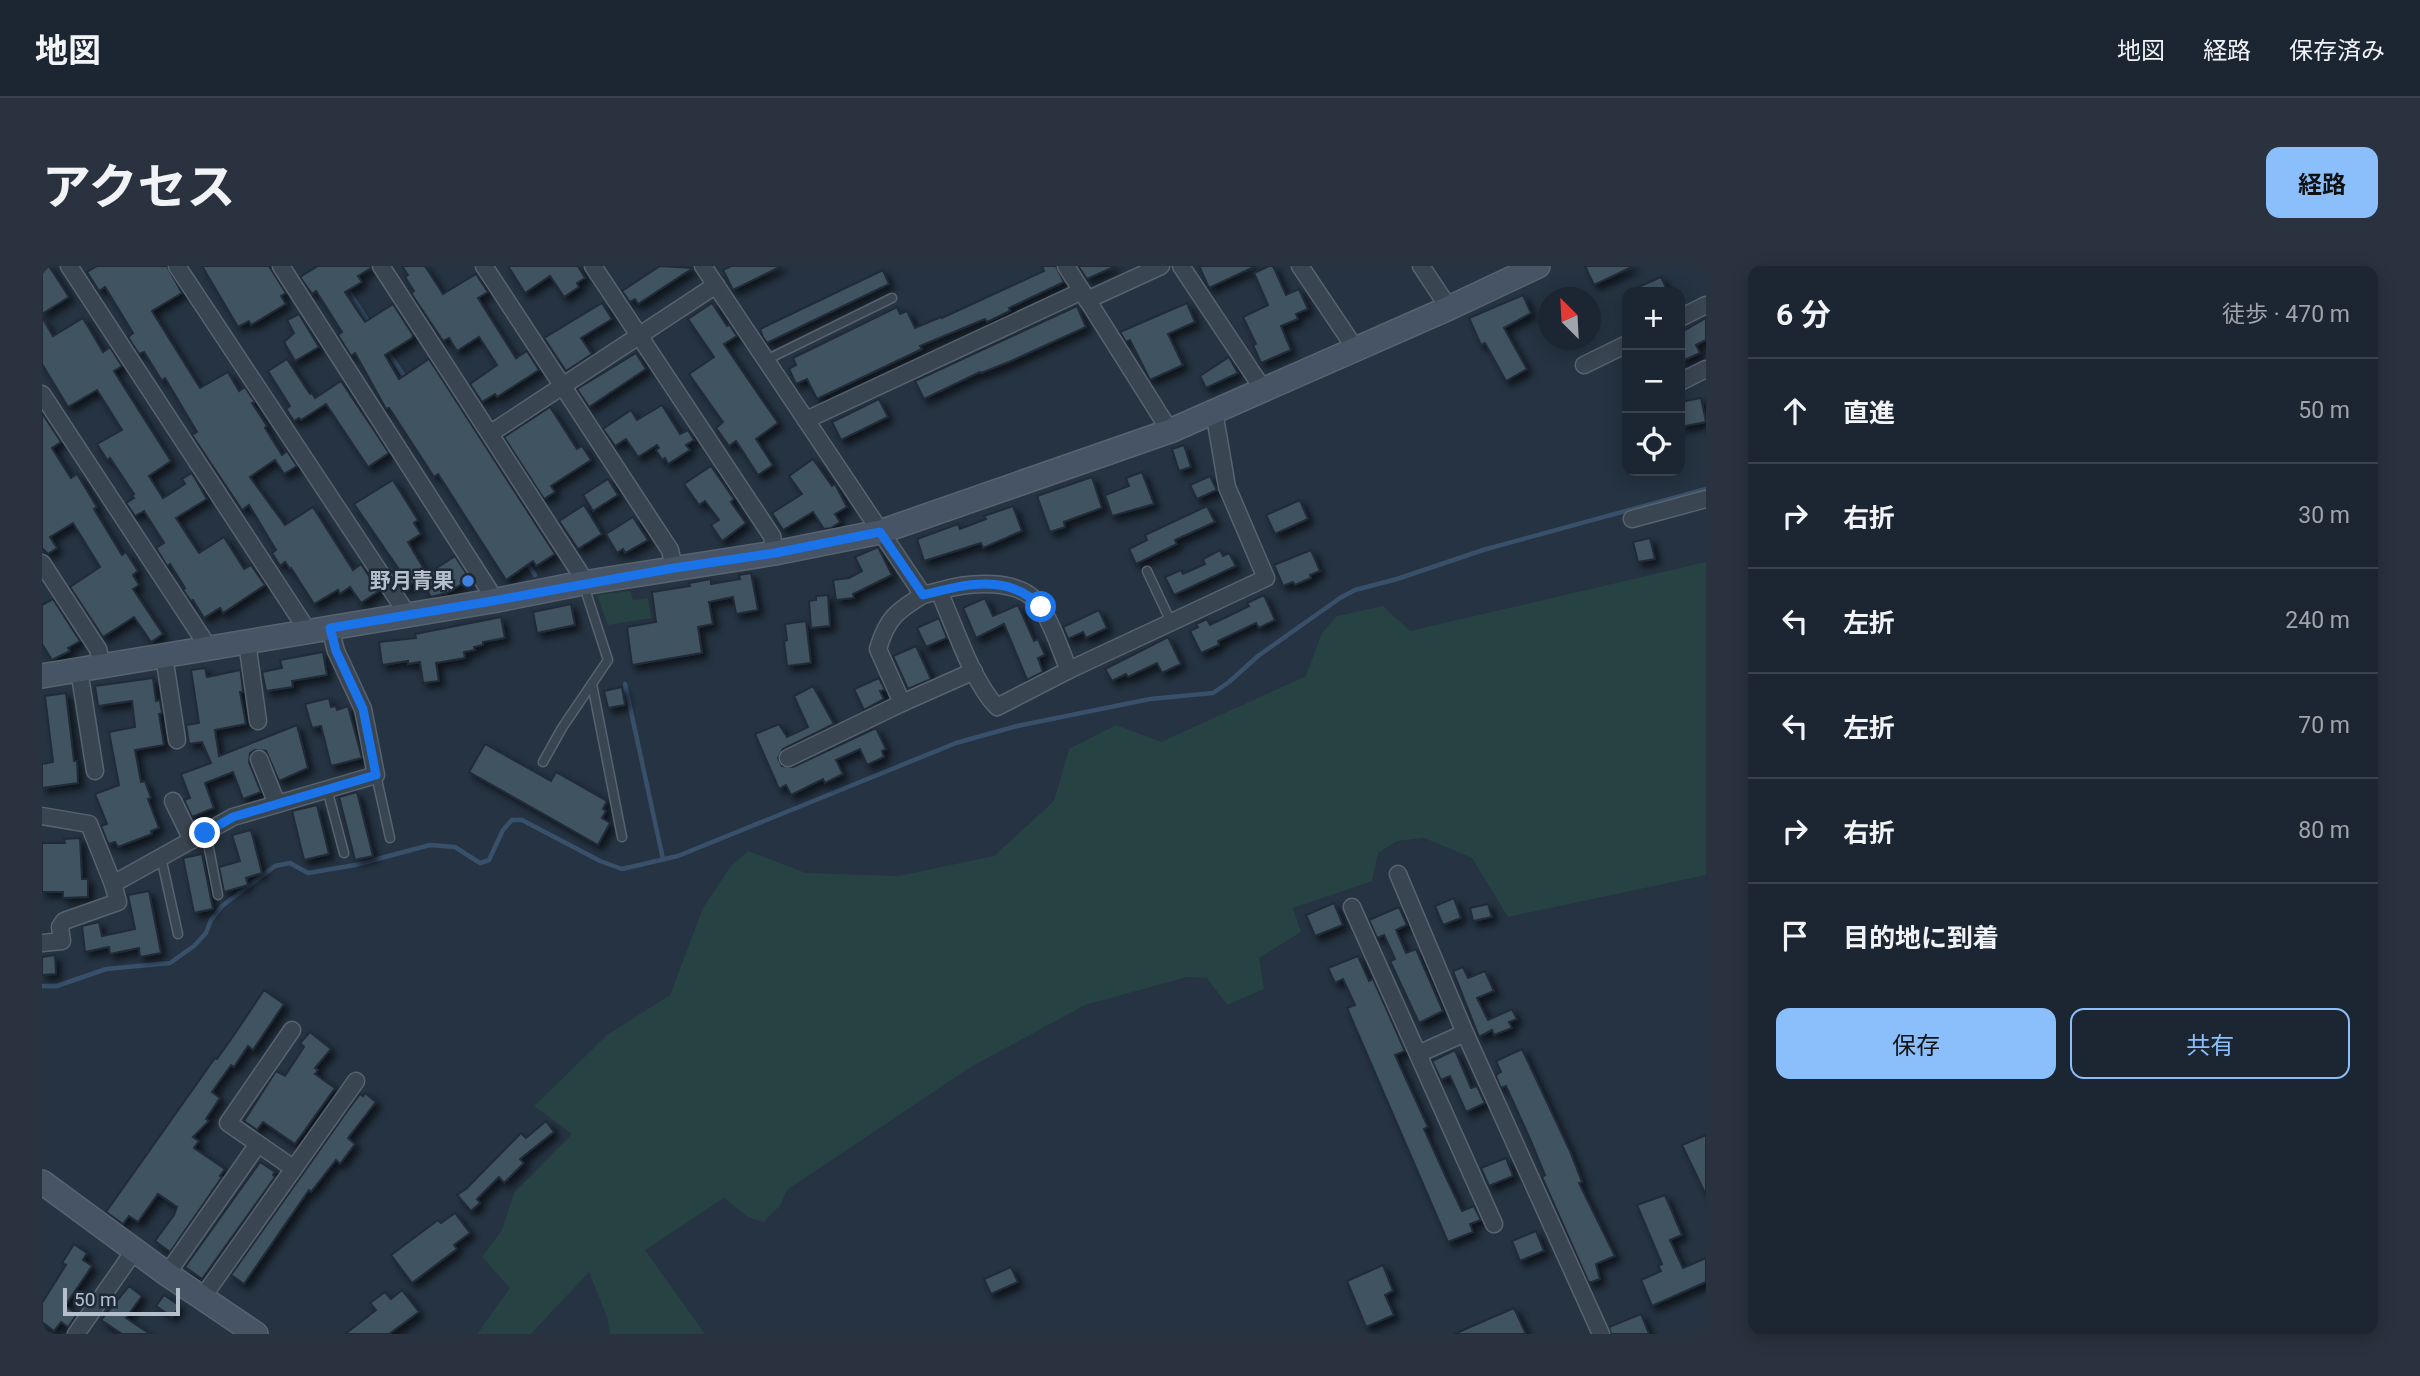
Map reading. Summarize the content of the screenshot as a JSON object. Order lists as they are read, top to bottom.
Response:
{
  "places": ["野月青果"],
  "scale_bar": "50 m",
  "north": "top left",
  "page": {
    "header": "地図",
    "nav": ["地図", "経路", "保存済み"],
    "title": "アクセス",
    "buttons": [
      "経路",
      ["保存", "共有"]
    ],
    "heading": ["6 分", "徒歩 · 470 m"],
    "map_buttons": ["+", "−"],
    "list": [
      ["直進", "50 m"],
      ["右折", "30 m"],
      ["左折", "240 m"],
      ["左折", "70 m"],
      ["右折", "80 m"],
      "目的地に到着"
    ],
    "scale": "50 m"
  }
}
